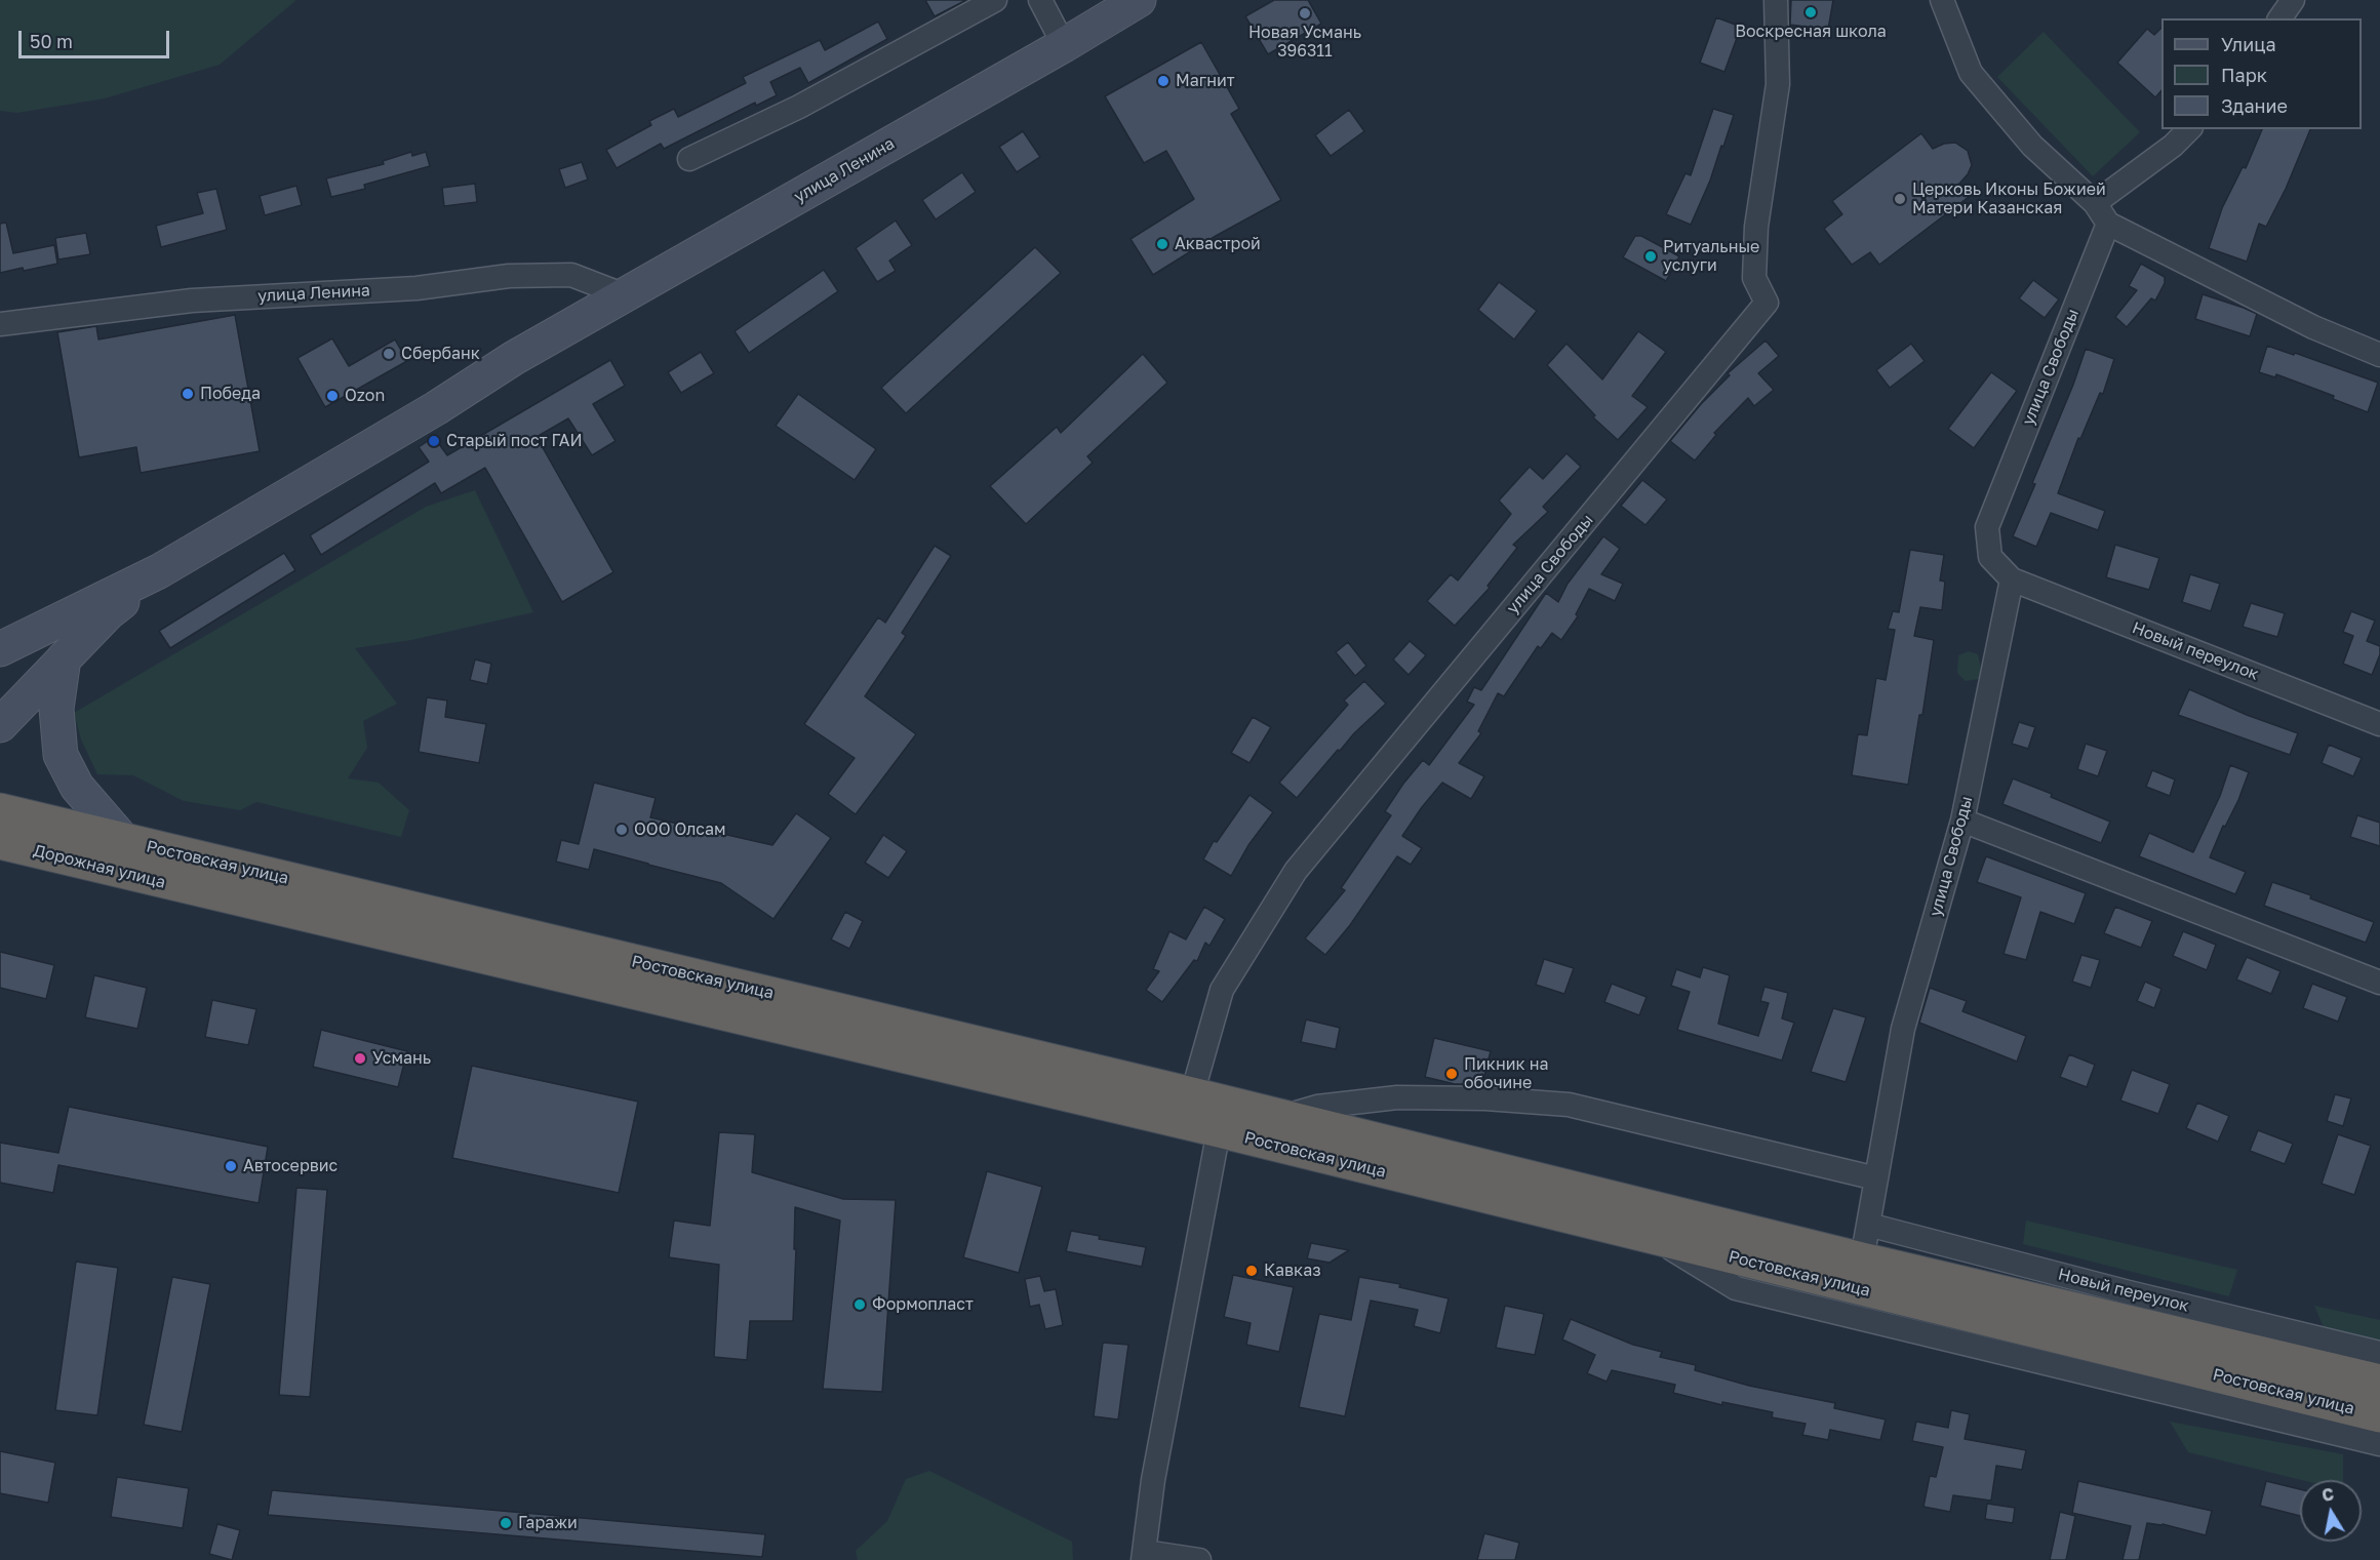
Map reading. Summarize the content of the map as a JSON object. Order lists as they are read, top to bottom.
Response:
{
  "streets": {
    "highway": ["Ростовская улица", "Дорожная улица"],
    "main road": ["улица Ленина"],
    "street": ["улица Свободы", "Новый переулок"]
  },
  "crossings": [
    ["улица Свободы", "Новый переулок"],
    ["улица Свободы", "Ростовская улица"],
    ["Ростовская улица", "Дорожная улица"]
  ],
  "places": [
    "Воскресная школа",
    "Новая Усмань 396311",
    "Магнит",
    "Церковь Иконы Божией Матери Казанская",
    "Аквастрой",
    "Ритуальные услуги",
    "Сбербанк",
    "Победа",
    "Ozon",
    "Старый пост ГАИ",
    "ООО Олсам",
    "Усмань",
    "Пикник на обочине",
    "Автосервис",
    "Кавказ",
    "Формопласт",
    "Гаражи"
  ],
  "legend": ["Улица", "Парк", "Здание"],
  "scale_bar": "50 m",
  "north": "top"
}
